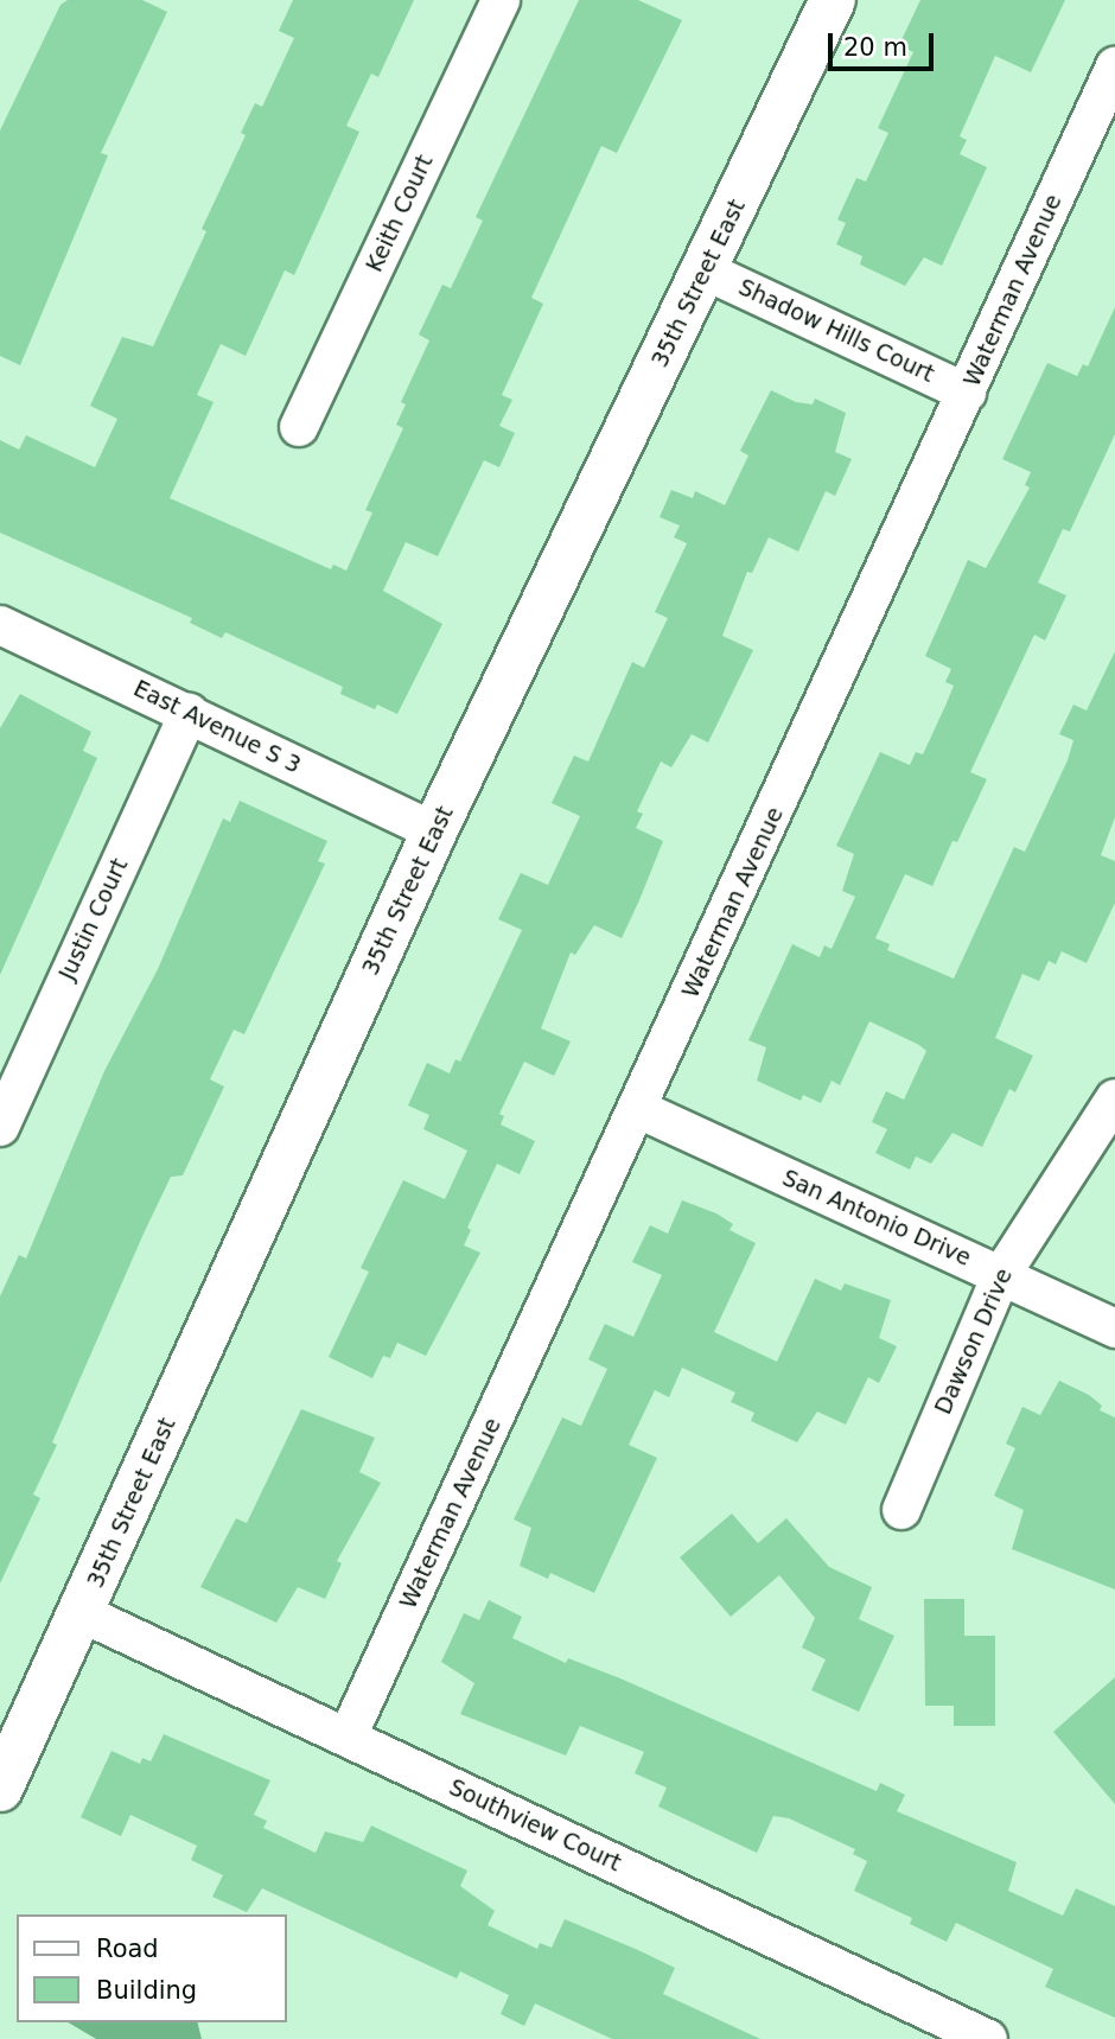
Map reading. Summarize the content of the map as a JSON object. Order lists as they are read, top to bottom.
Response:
{
  "streets": {
    "street": [
      "Keith Court",
      "35th Street East",
      "Waterman Avenue",
      "Shadow Hills Court",
      "East Avenue S 3",
      "Justin Court",
      "San Antonio Drive",
      "Dawson Drive",
      "Southview Court"
    ]
  },
  "crossings": [
    ["35th Street East", "Shadow Hills Court"],
    ["35th Street East", "East Avenue S 3"],
    ["35th Street East", "Southview Court"],
    ["Waterman Avenue", "Shadow Hills Court"],
    ["Waterman Avenue", "San Antonio Drive"],
    ["Waterman Avenue", "Southview Court"],
    ["East Avenue S 3", "Justin Court"],
    ["San Antonio Drive", "Dawson Drive"]
  ],
  "legend": ["Road", "Building"],
  "scale_bar": "20 m"
}
